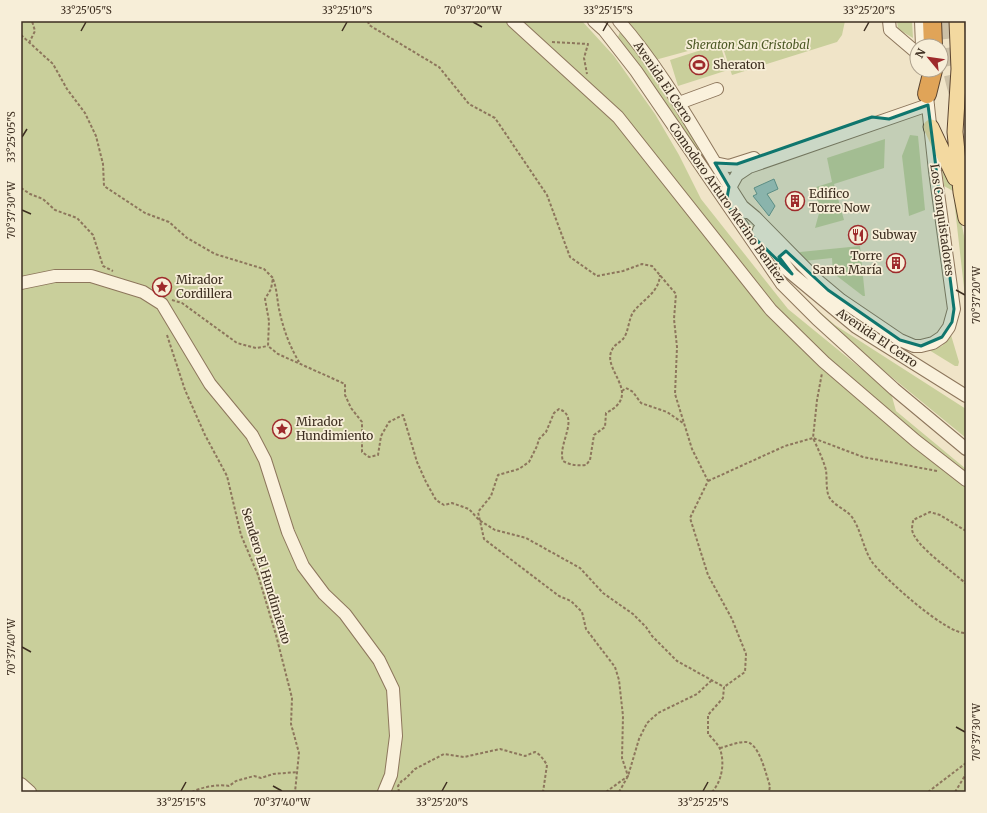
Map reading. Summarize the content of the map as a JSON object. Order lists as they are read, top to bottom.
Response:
{
  "streets": {
    "main road": ["Los Conquistadores"],
    "street": ["Avenida El Cerro", "Comodoro Arturo Merino Benítez"],
    "path": ["Sendero El Hundimiento"]
  },
  "crossings": [
    ["Avenida El Cerro", "Comodoro Arturo Merino Benítez"],
    ["Avenida El Cerro", "Los Conquistadores"]
  ],
  "parks": ["Sheraton San Cristobal"],
  "places": {
    "sports": ["Sheraton"],
    "building": ["Edifico Torre Now", "Torre Santa María"],
    "restaurant": ["Subway"],
    "place": ["Mirador Cordillera", "Mirador Hundimiento"]
  },
  "north": "top left",
  "coordinates": [
    "33°25'05\"S",
    "33°25'10\"S",
    "70°37'20\"W",
    "33°25'15\"S",
    "33°25'20\"S",
    "70°37'30\"W",
    "70°37'40\"W",
    "33°25'25\"S"
  ]
}
